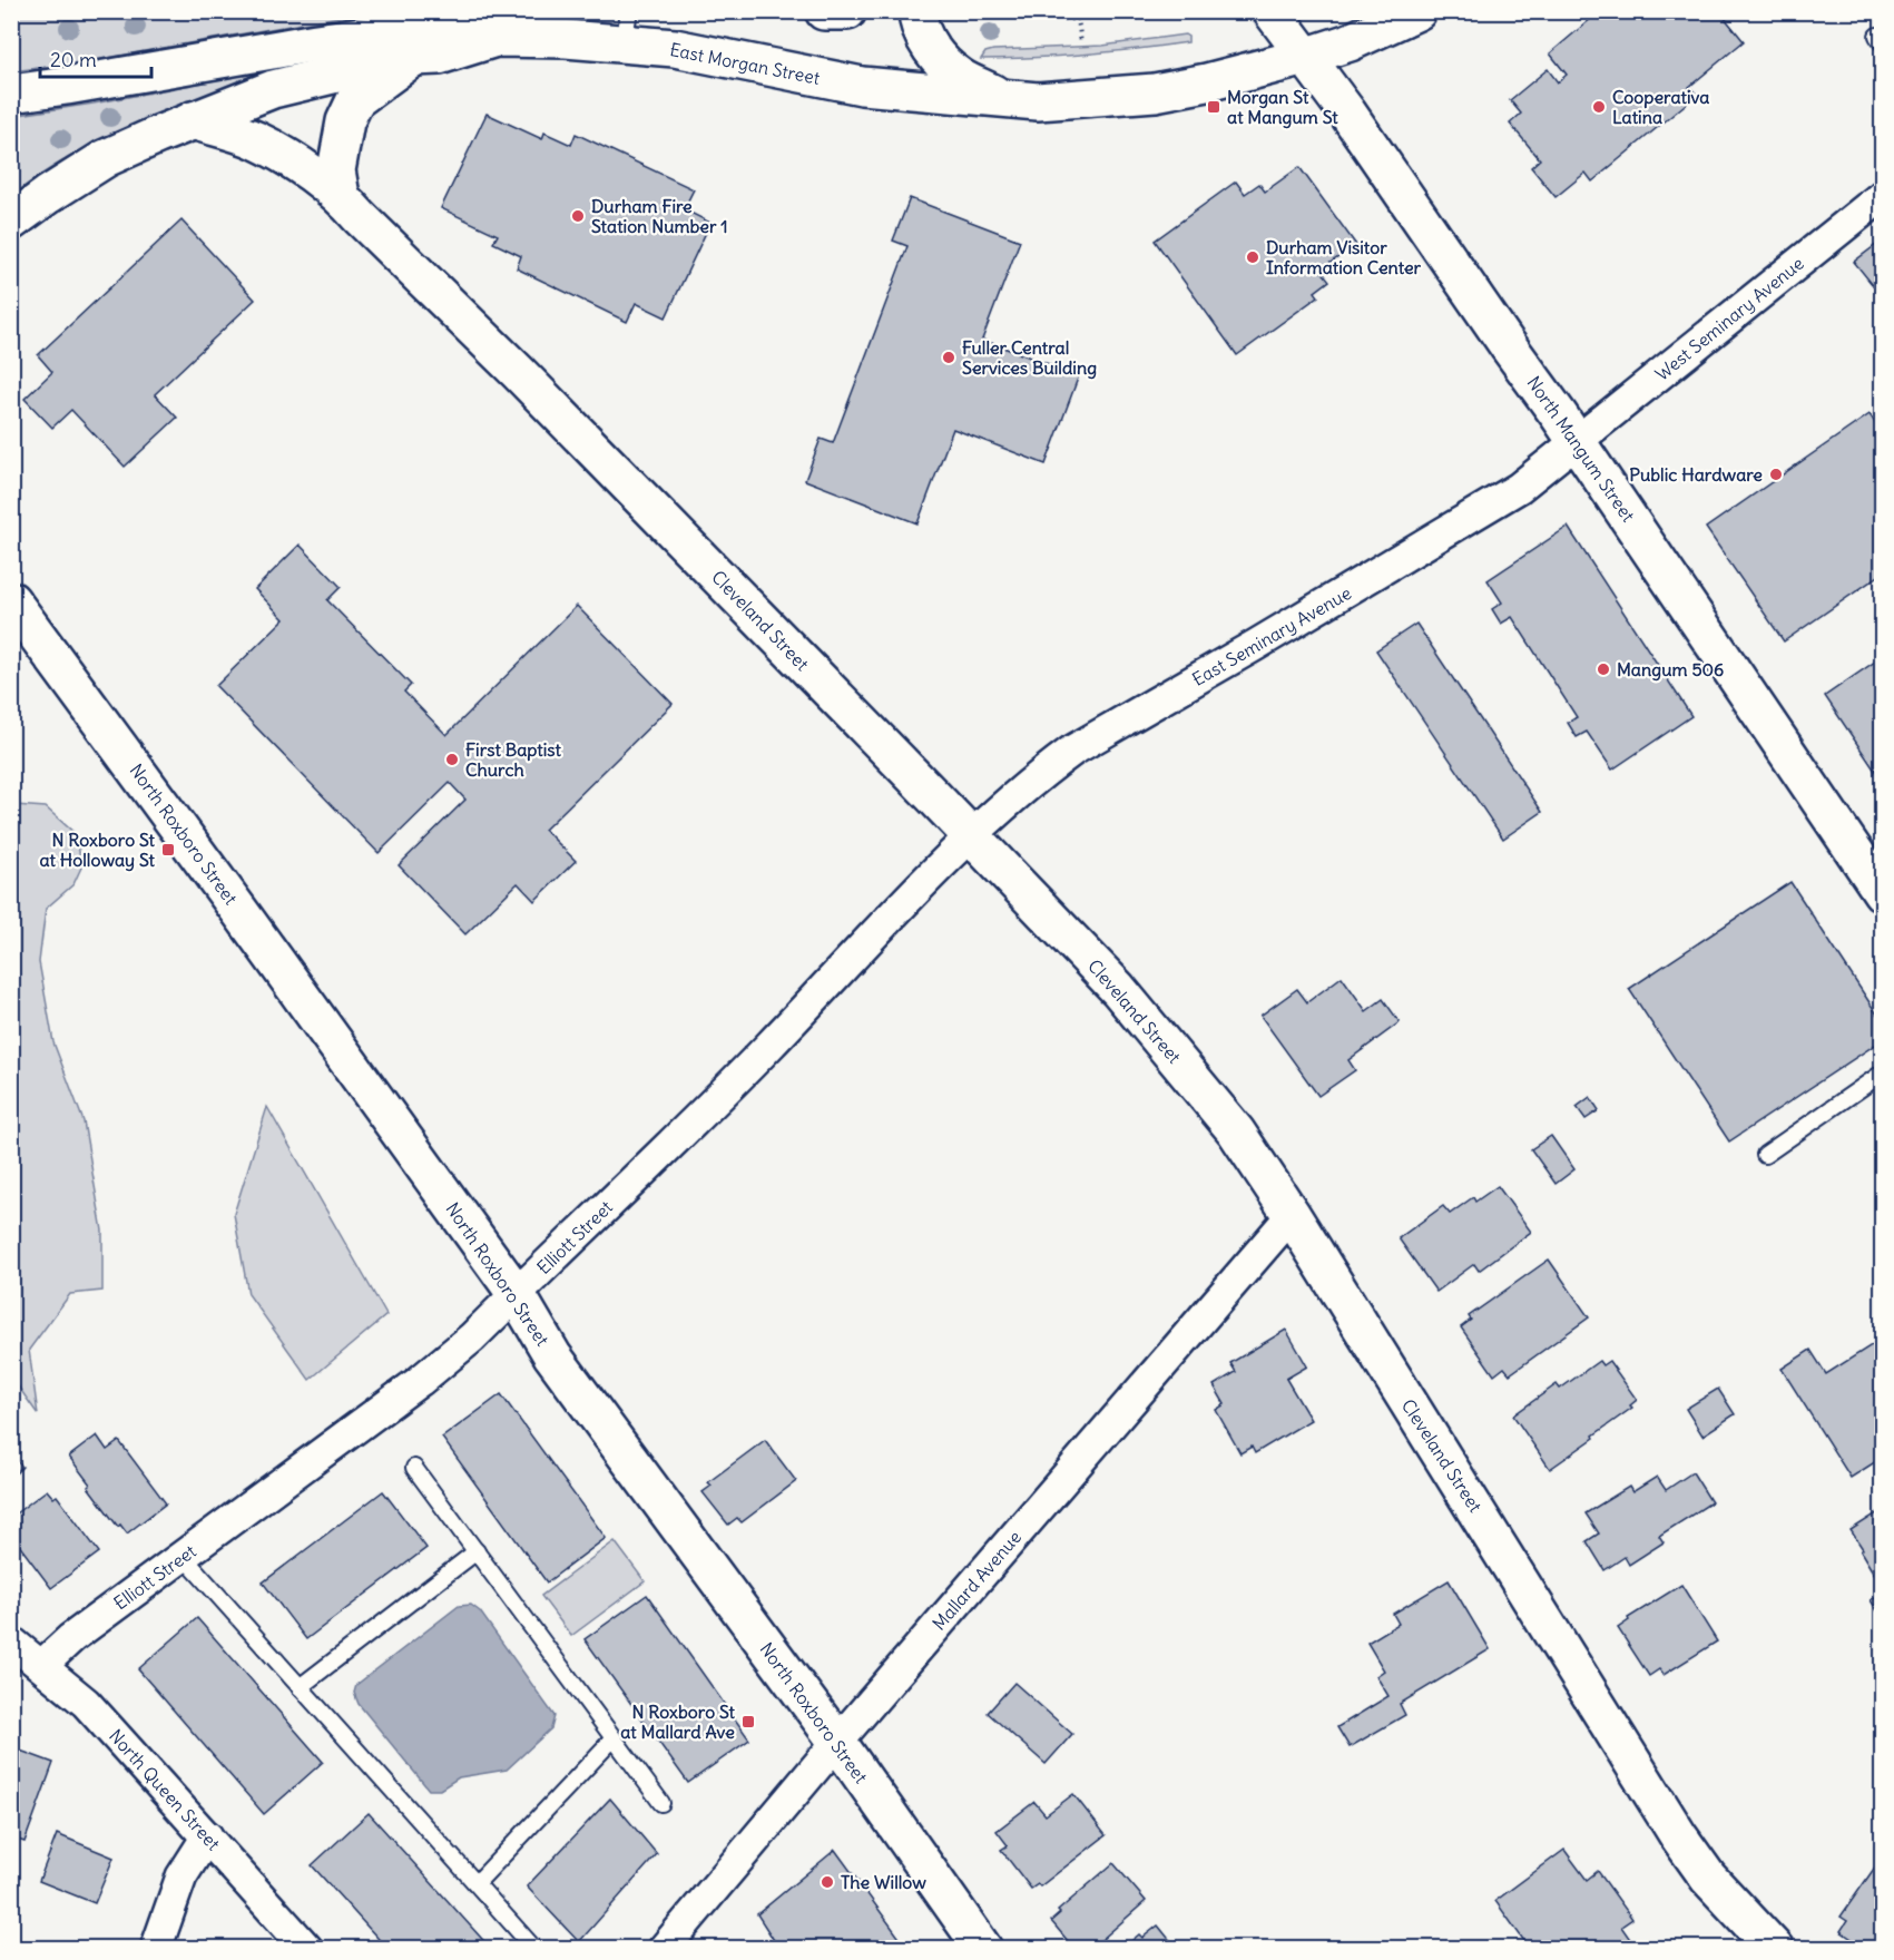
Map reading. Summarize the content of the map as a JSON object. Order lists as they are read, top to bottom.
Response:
{
  "streets": {
    "main road": [
      "East Morgan Street",
      "North Mangum Street",
      "Cleveland Street",
      "North Roxboro Street"
    ],
    "street": [
      "West Seminary Avenue",
      "East Seminary Avenue",
      "Elliott Street",
      "Mallard Avenue",
      "North Queen Street"
    ]
  },
  "crossings": [
    ["East Morgan Street", "North Mangum Street"],
    ["East Morgan Street", "Cleveland Street"],
    ["West Seminary Avenue", "North Mangum Street"],
    ["West Seminary Avenue", "East Seminary Avenue"],
    ["North Mangum Street", "East Seminary Avenue"],
    ["Cleveland Street", "East Seminary Avenue"],
    ["Cleveland Street", "Elliott Street"],
    ["Cleveland Street", "Mallard Avenue"],
    ["East Seminary Avenue", "Elliott Street"],
    ["North Roxboro Street", "Elliott Street"],
    ["North Roxboro Street", "Mallard Avenue"],
    ["Elliott Street", "North Queen Street"]
  ],
  "places": {
    "transit": ["Morgan St at Mangum St", "N Roxboro St at Holloway St", "N Roxboro St at Mallard Ave"],
    "other": [
      "Cooperativa Latina",
      "Durham Fire Station Number 1",
      "Durham Visitor Information Center",
      "Fuller Central Services Building",
      "Public Hardware",
      "Mangum 506",
      "First Baptist Church",
      "The Willow"
    ]
  },
  "scale_bar": "20 m"
}
